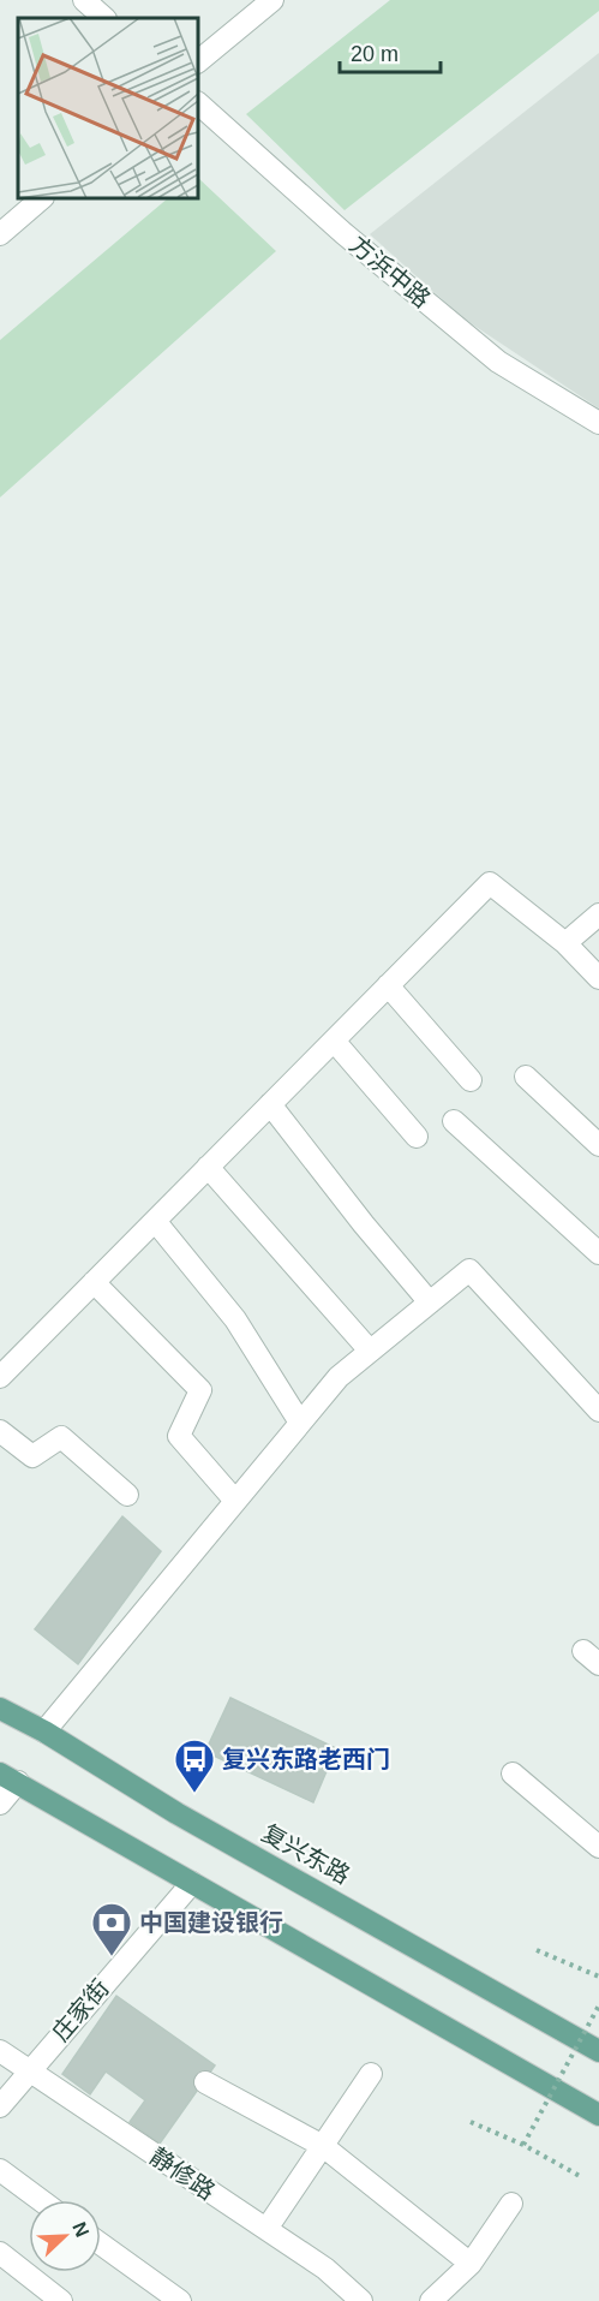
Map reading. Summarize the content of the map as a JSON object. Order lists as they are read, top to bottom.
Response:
{
  "streets": {
    "main road": ["复兴东路"],
    "street": ["方浜中路", "庄家街", "静修路"]
  },
  "crossings": [
    ["庄家街", "静修路"]
  ],
  "places": {
    "bus stop": ["复兴东路老西门"],
    "bank": ["中国建设银行"]
  },
  "scale_bar": "20 m",
  "north": "top right"
}
